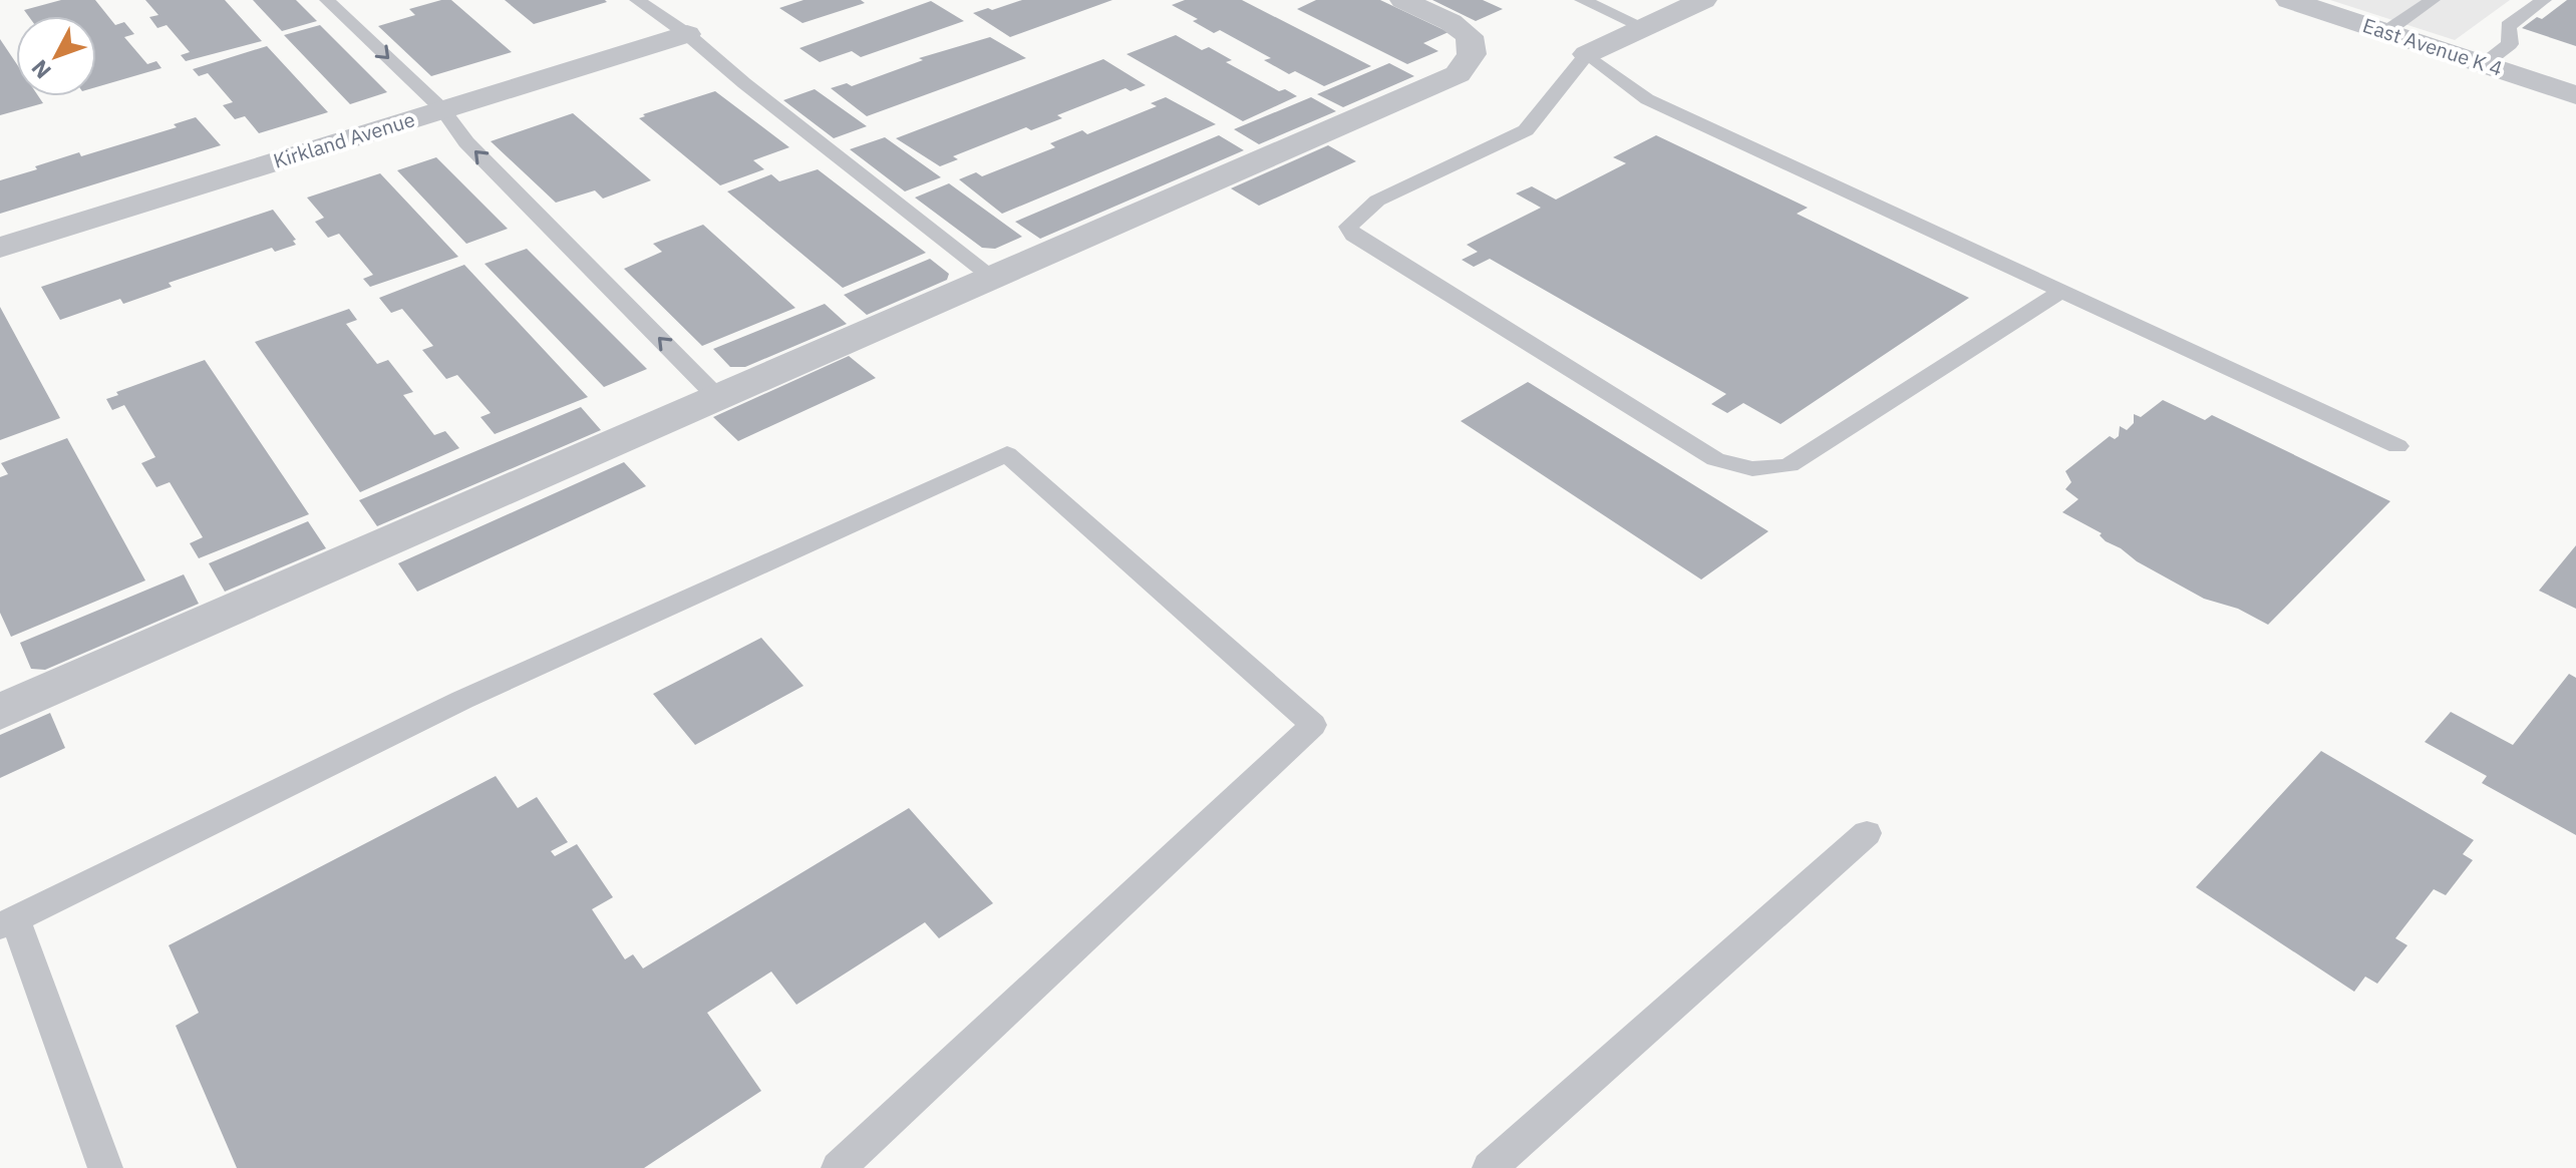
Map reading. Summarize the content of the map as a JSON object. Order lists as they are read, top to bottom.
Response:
{
  "streets": {
    "street": ["East Avenue K 4", "Kirkland Avenue"]
  },
  "north": "bottom left"
}
